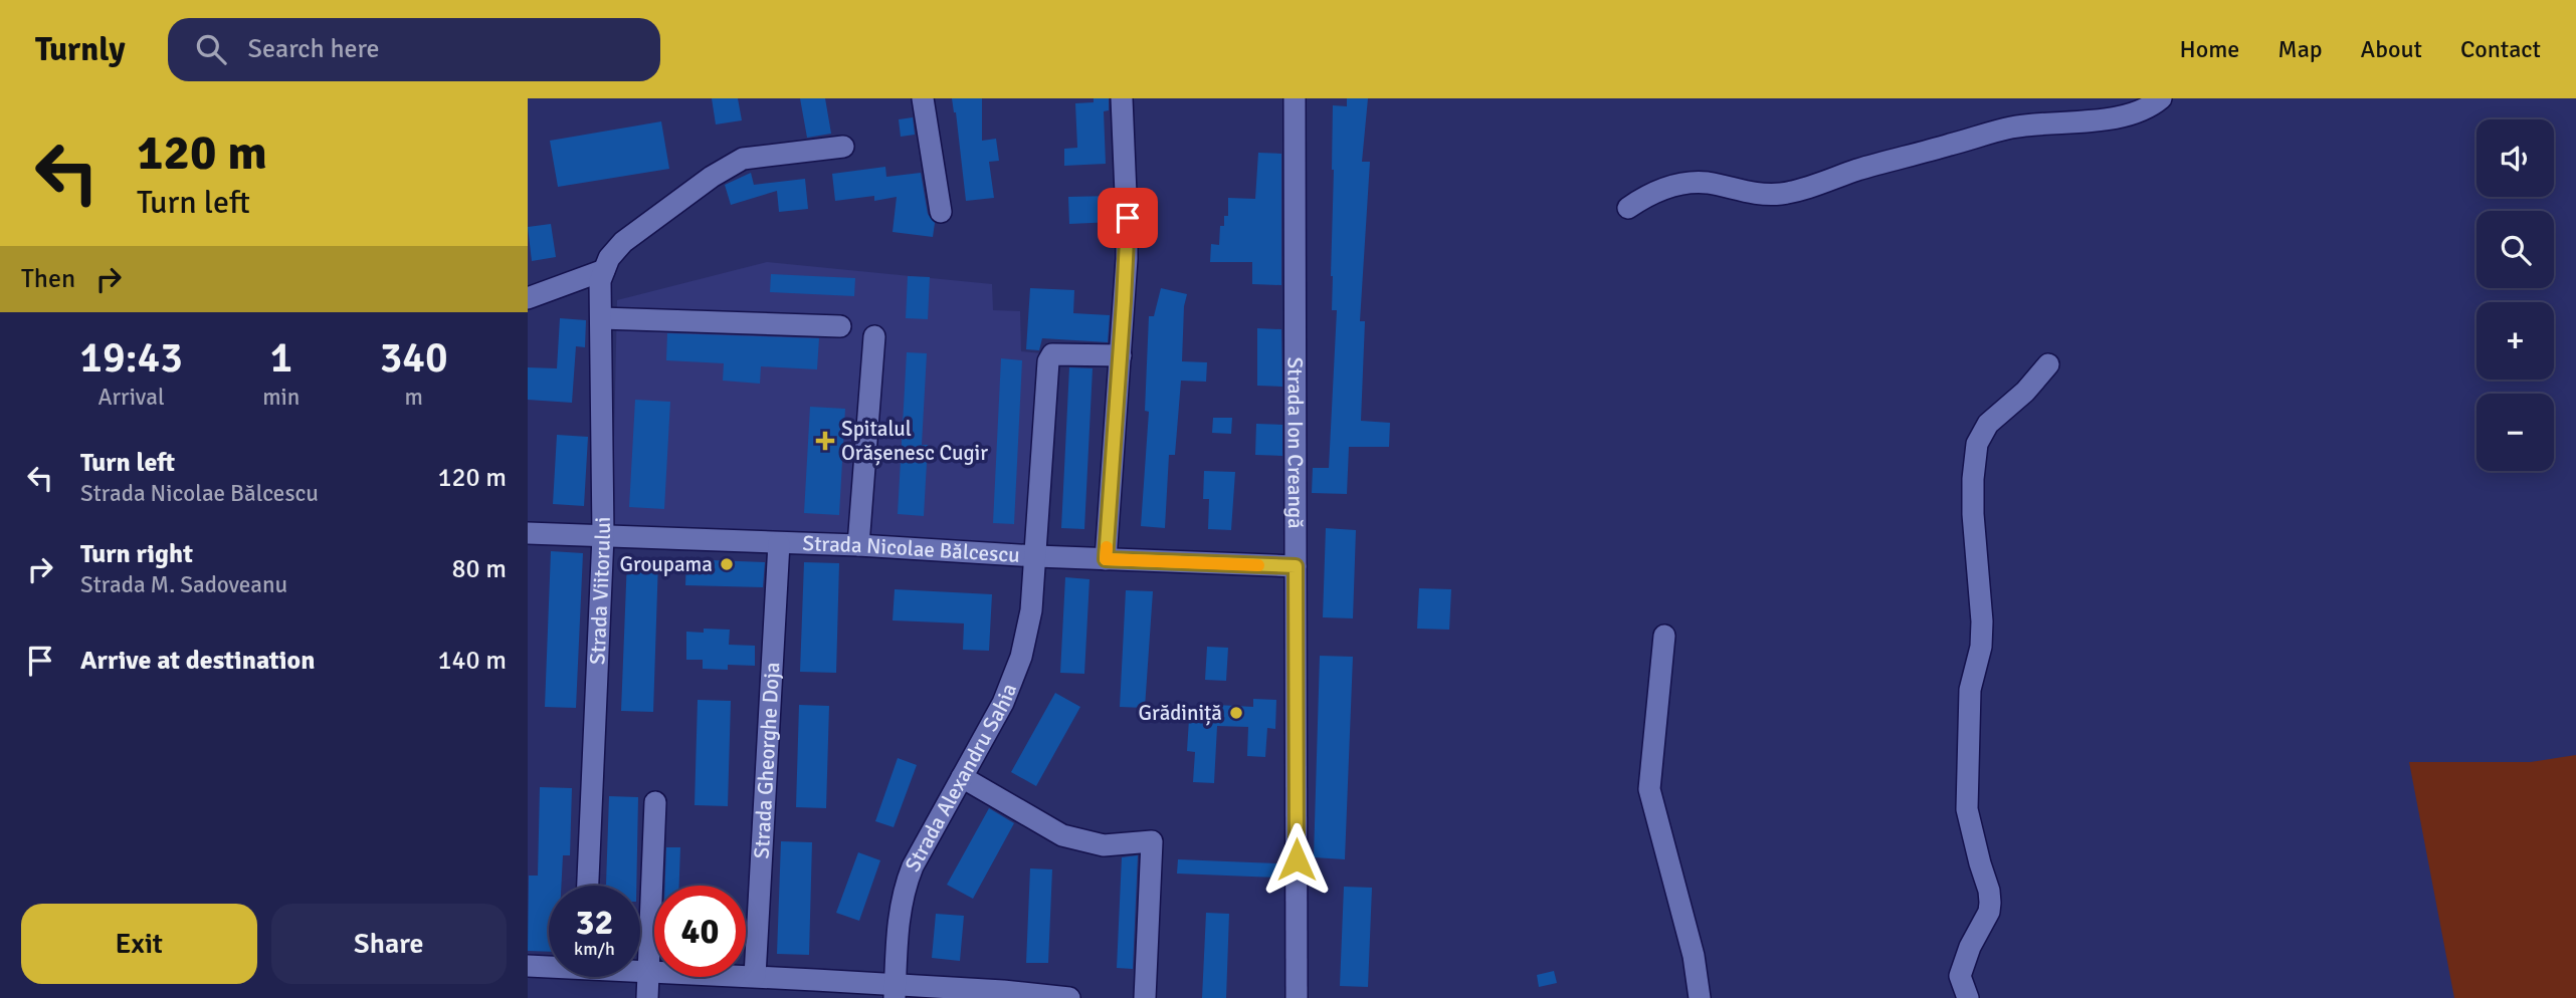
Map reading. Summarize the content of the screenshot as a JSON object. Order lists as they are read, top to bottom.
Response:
{
  "streets": {
    "street": [
      "Strada Ion Creangă",
      "Strada Nicolae Bălcescu",
      "Strada Viitorului",
      "Strada Gheorghe Doja",
      "Strada Alexandru Sahia"
    ]
  },
  "crossings": [
    ["Strada Ion Creangă", "Strada Nicolae Bălcescu"],
    ["Strada Nicolae Bălcescu", "Strada Viitorului"],
    ["Strada Nicolae Bălcescu", "Strada Gheorghe Doja"],
    ["Strada Nicolae Bălcescu", "Strada Alexandru Sahia"]
  ],
  "places": {
    "health": ["Spitalul Orășenesc Cugir"],
    "other": ["Groupama", "Grădiniță"]
  },
  "page": {
    "header": "Turnly",
    "search": "Search here",
    "nav": [
      "Home",
      "Map",
      "About",
      "Contact"
    ],
    "turn": ["120 m", "Turn left"],
    "map_buttons": ["+", "−"],
    "then": "Then",
    "eta": [
      "19:43",
      "Arrival",
      "1",
      "min",
      "340",
      "m"
    ],
    "list": [
      {
        "name": "Turn left",
        "note": "Strada Nicolae Bălcescu",
        "value": "120 m"
      },
      {
        "name": "Turn right",
        "note": "Strada M. Sadoveanu",
        "value": "80 m"
      },
      {
        "name": "Arrive at destination",
        "value": "140 m"
      }
    ],
    "speed": "32 km/h",
    "limit": "40",
    "buttons": ["Exit", "Share"]
  }
}
